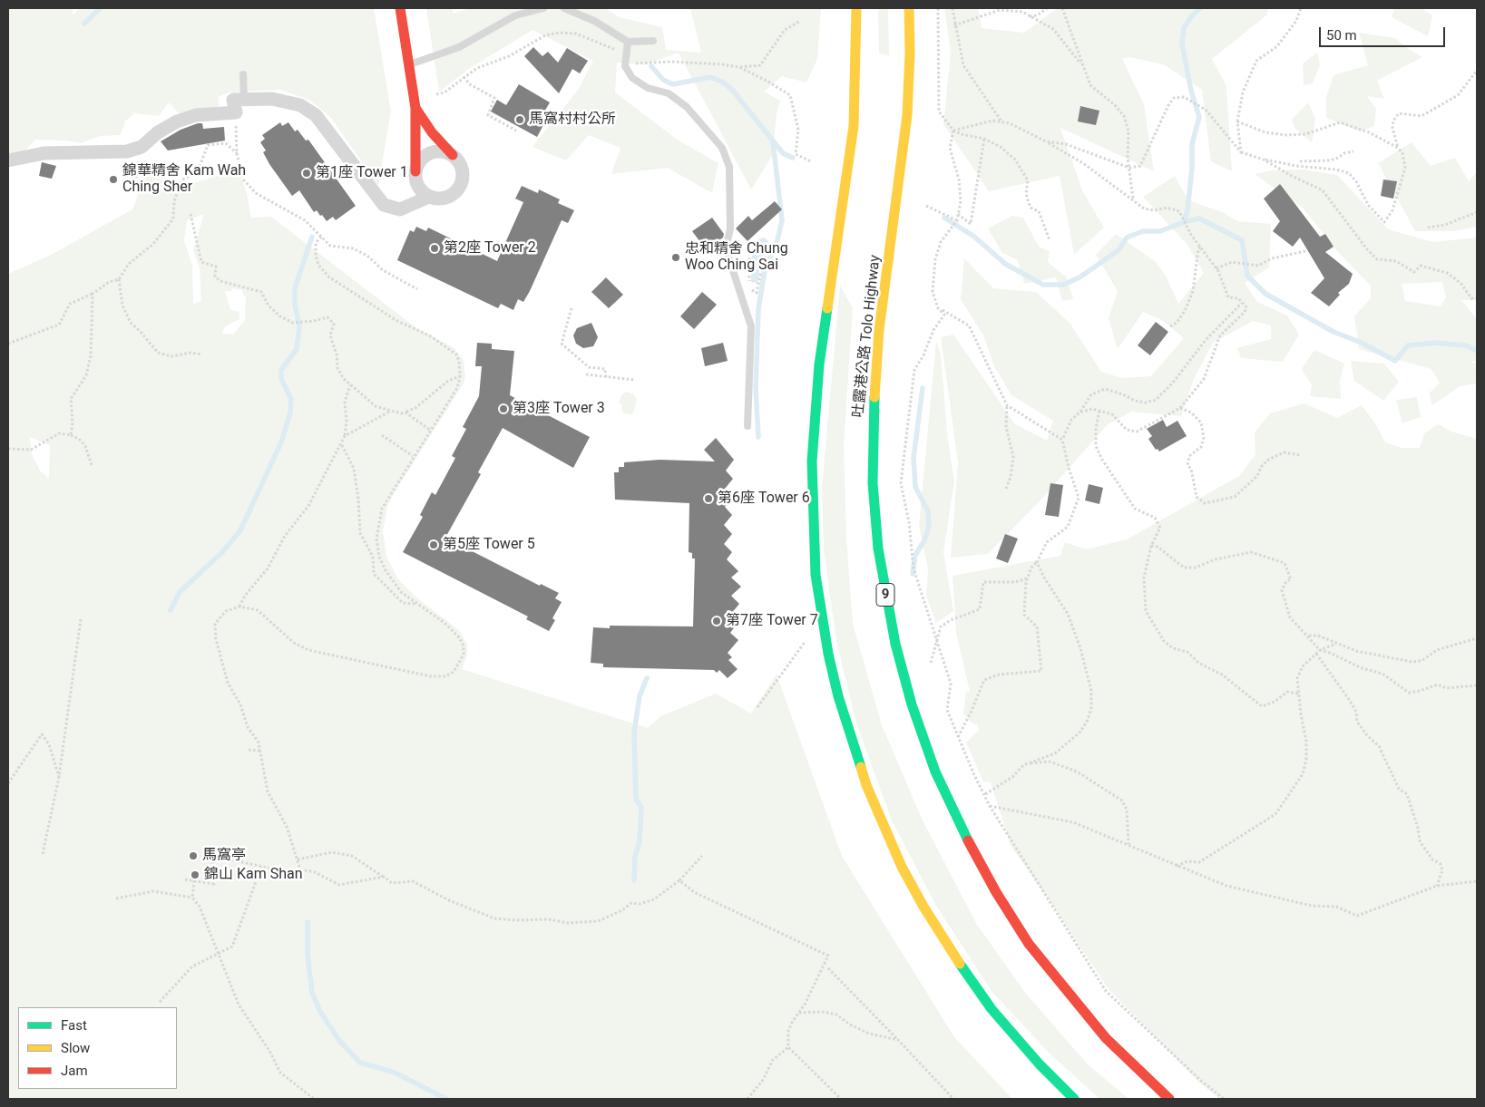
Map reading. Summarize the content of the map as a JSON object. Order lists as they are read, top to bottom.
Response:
{
  "streets": {
    "main road": ["吐露港公路 Tolo Highway", "9"]
  },
  "places": [
    "馬窩村村公所",
    "第1座 Tower 1",
    "錦華精舍 Kam Wah Ching Sher",
    "第2座 Tower 2",
    "忠和精舍 Chung Woo Ching Sai",
    "第3座 Tower 3",
    "第6座 Tower 6",
    "第5座 Tower 5",
    "第7座 Tower 7",
    "馬窩亭",
    "錦山 Kam Shan"
  ],
  "legend": ["Fast", "Slow", "Jam"],
  "scale_bar": "50 m"
}
